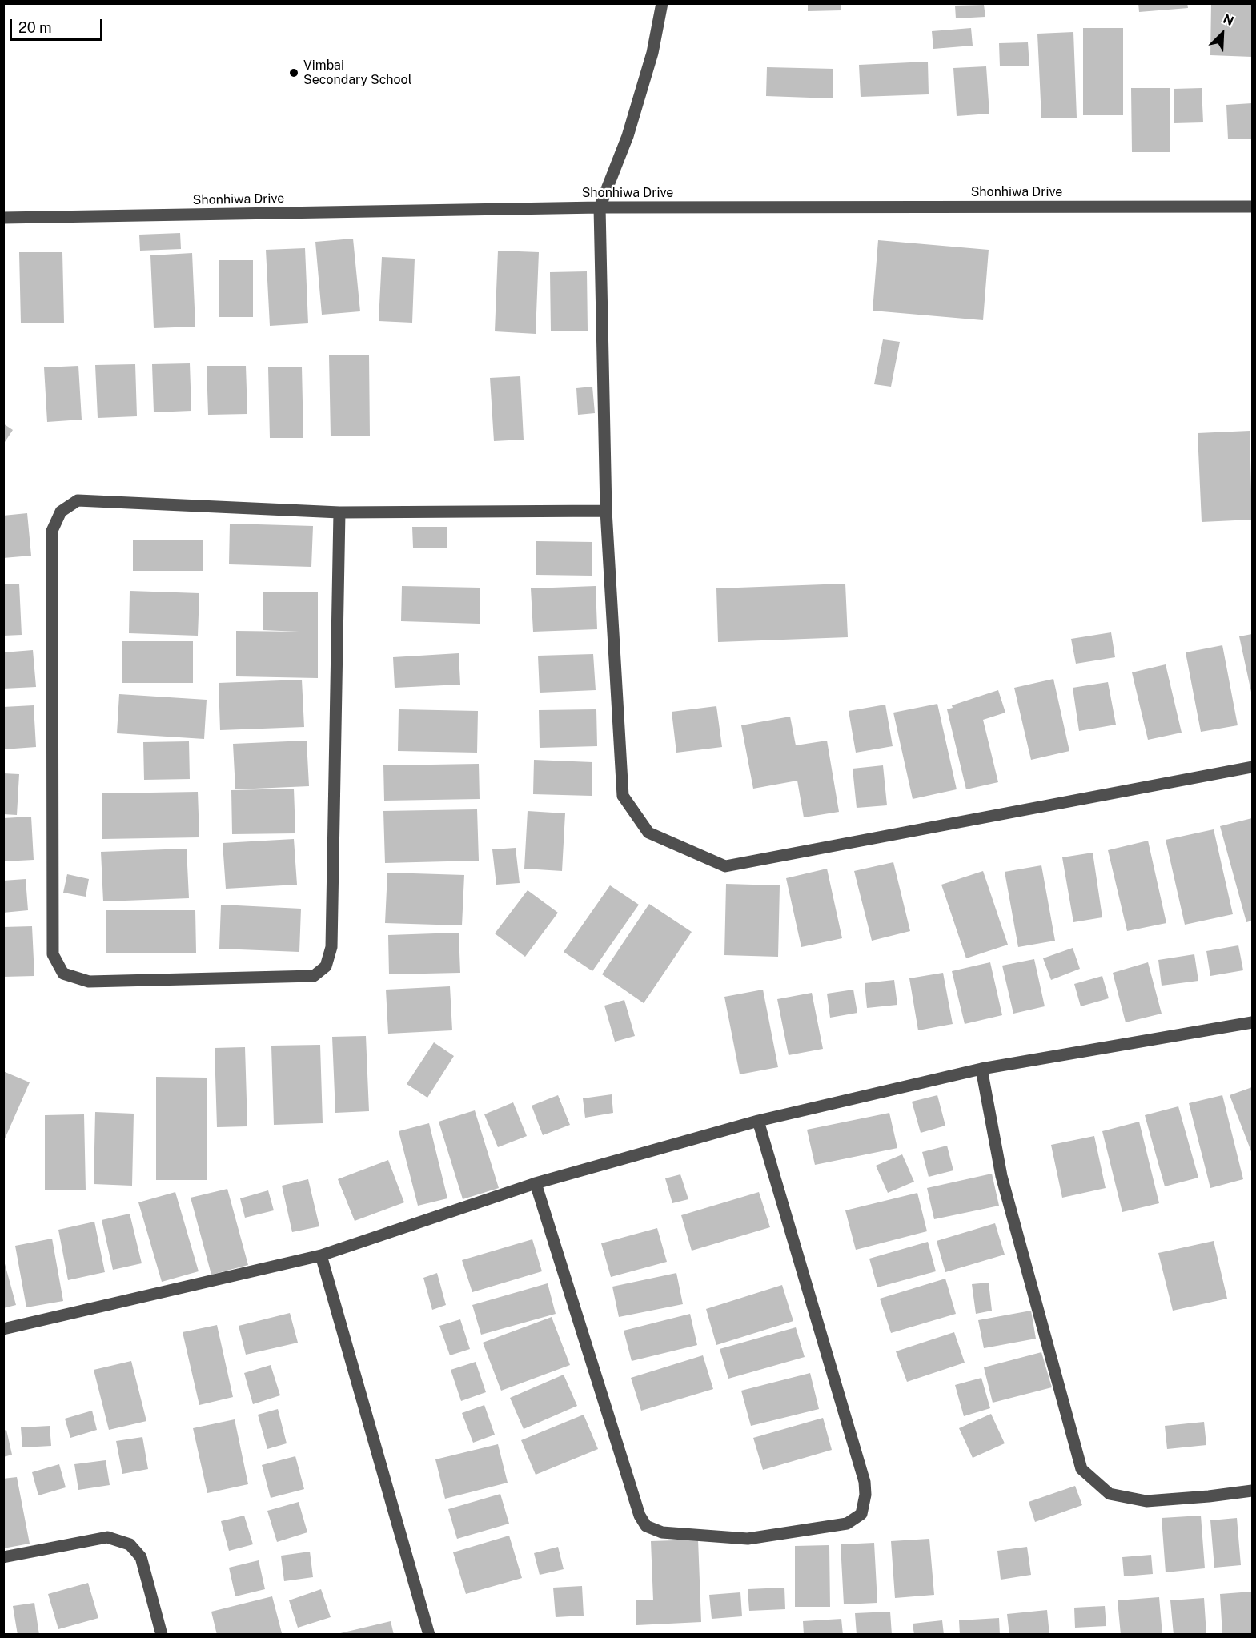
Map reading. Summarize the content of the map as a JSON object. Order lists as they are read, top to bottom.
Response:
{
  "streets": {
    "street": ["Shonhiwa Drive"]
  },
  "places": ["Vimbai Secondary School"],
  "scale_bar": "20 m",
  "north": "top right"
}
